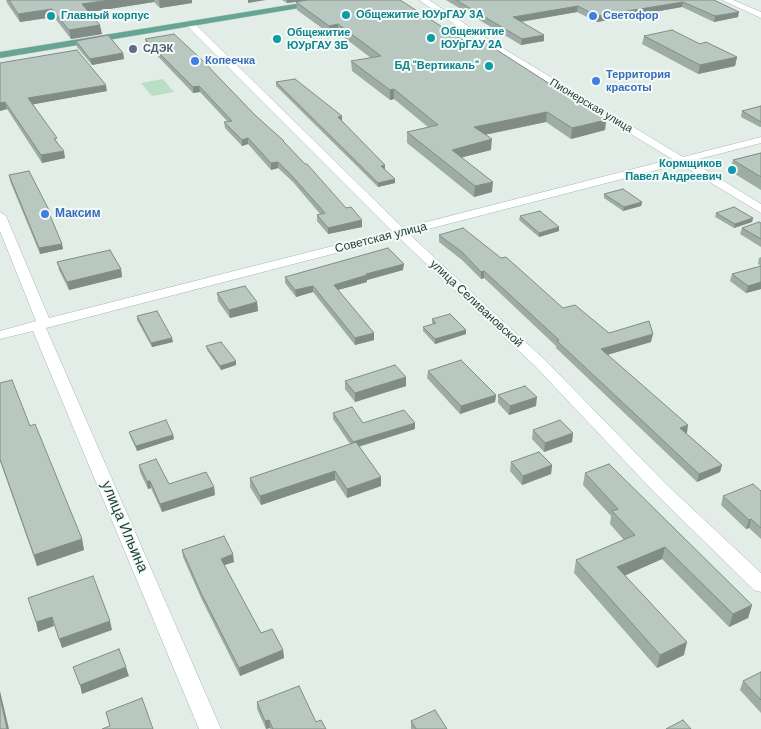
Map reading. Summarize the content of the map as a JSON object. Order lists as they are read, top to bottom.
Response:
{
  "streets": {
    "street": [
      "Пионерская улица",
      "Советская улица",
      "улица Селивановской",
      "улица Ильина"
    ]
  },
  "crossings": [
    ["Пионерская улица", "Советская улица"],
    ["Советская улица", "улица Селивановской"],
    ["Советская улица", "улица Ильина"]
  ],
  "places": [
    "Общежитие ЮУрГАУ 3А",
    "Главный корпус",
    "Светофор",
    "Общежитие ЮУрГАУ 2А",
    "Общежитие ЮУрГАУ 3Б",
    "СДЭК",
    "Копеечка",
    "БД \"Вертикаль\"",
    "Территория красоты",
    "Кормщиков Павел Андреевич",
    "Максим"
  ]
}
